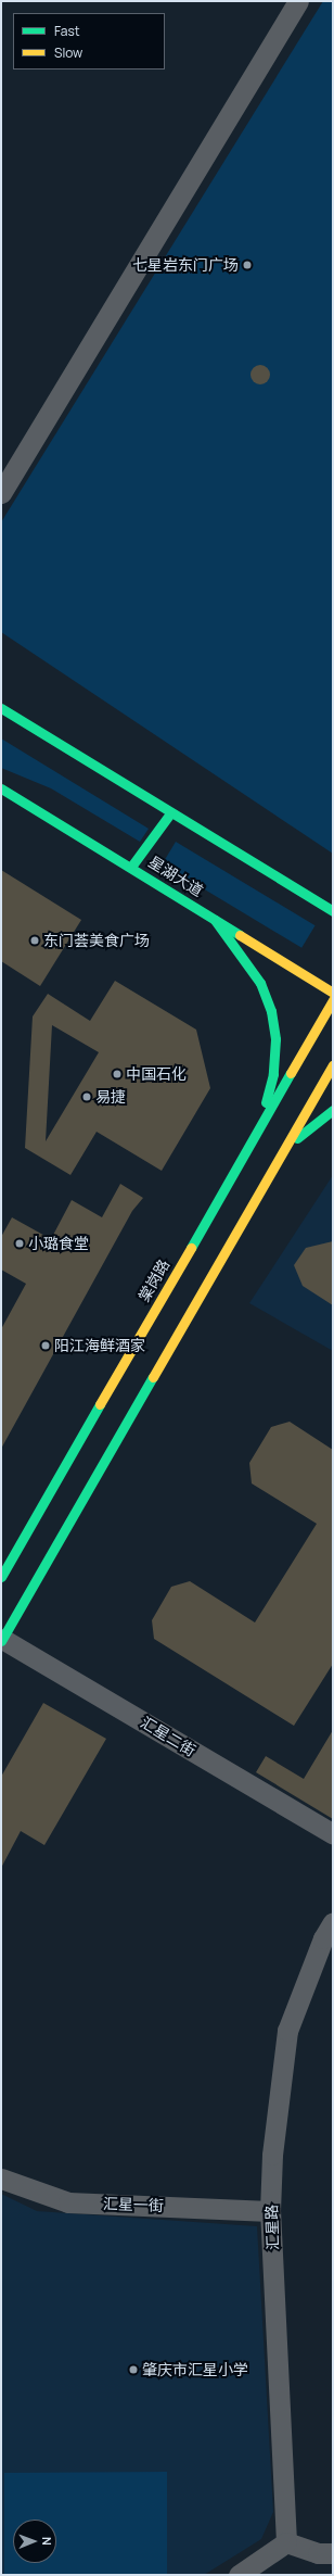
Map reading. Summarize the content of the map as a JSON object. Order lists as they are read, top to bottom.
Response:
{
  "streets": {
    "main road": ["星湖大道", "棠岗路"],
    "street": ["汇星二街", "汇星一街", "汇星路"]
  },
  "crossings": [
    ["汇星一街", "汇星路"]
  ],
  "places": [
    "七星岩东门广场",
    "东门荟美食广场",
    "中国石化",
    "易捷",
    "小璐食堂",
    "阳江海鲜酒家",
    "肇庆市汇星小学"
  ],
  "legend": ["Fast", "Slow"],
  "north": "right"
}
